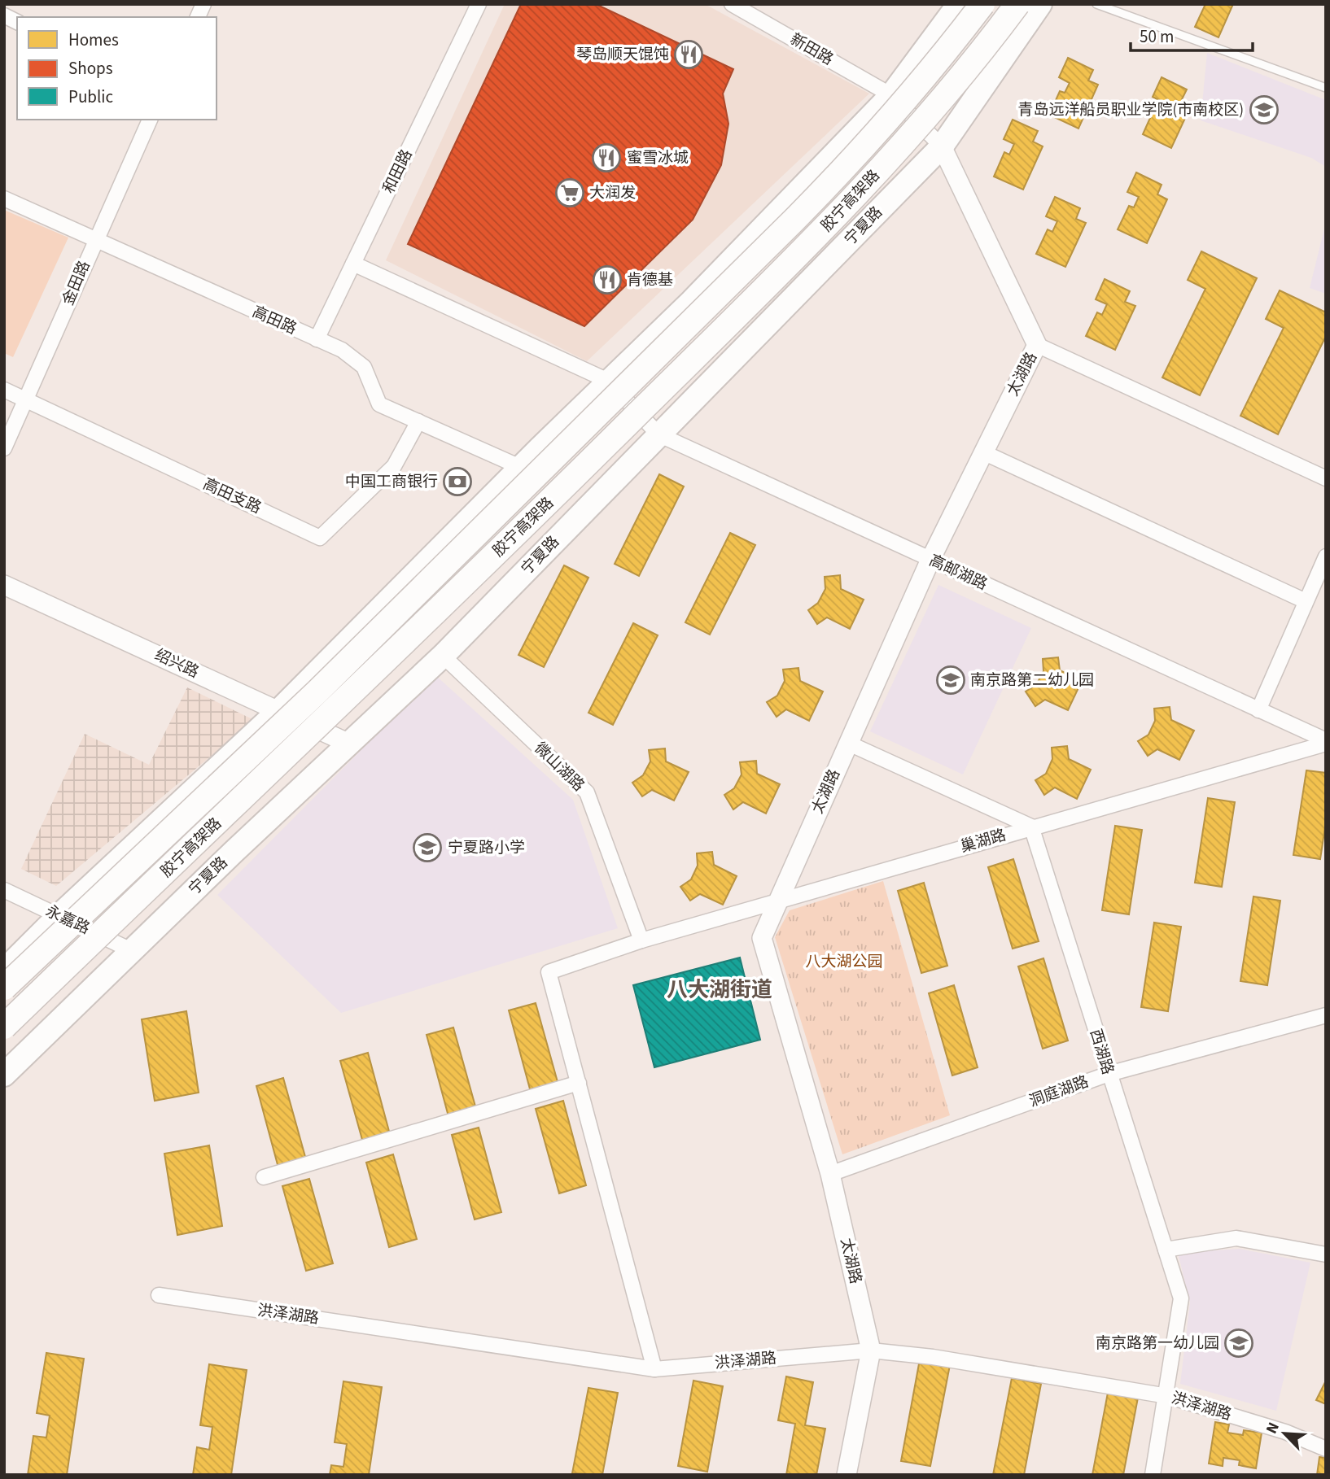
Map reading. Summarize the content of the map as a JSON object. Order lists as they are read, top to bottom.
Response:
{
  "streets": {
    "highway": ["胶宁高架路"],
    "main road": ["宁夏路"],
    "street": [
      "新田路",
      "和田路",
      "金田路",
      "高田路",
      "太湖路",
      "高田支路",
      "高邮湖路",
      "绍兴路",
      "微山湖路",
      "巢湖路",
      "永嘉路",
      "西湖路",
      "洞庭湖路",
      "洪泽湖路"
    ]
  },
  "crossings": [
    ["新田路", "宁夏路"],
    ["新田路", "太湖路"],
    ["和田路", "高田路"],
    ["宁夏路", "太湖路"],
    ["宁夏路", "高邮湖路"],
    ["宁夏路", "绍兴路"],
    ["宁夏路", "微山湖路"],
    ["宁夏路", "永嘉路"],
    ["金田路", "高田路"],
    ["金田路", "高田支路"],
    ["高田路", "高田支路"],
    ["太湖路", "高邮湖路"],
    ["太湖路", "巢湖路"],
    ["太湖路", "洞庭湖路"],
    ["太湖路", "洪泽湖路"],
    ["高邮湖路", "巢湖路"],
    ["微山湖路", "巢湖路"],
    ["巢湖路", "西湖路"],
    ["西湖路", "洞庭湖路"],
    ["西湖路", "洪泽湖路"]
  ],
  "districts": ["八大湖街道"],
  "parks": ["八大湖公园"],
  "places": {
    "restaurant": ["琴岛顺天馄饨", "蜜雪冰城", "肯德基"],
    "school or university": [
      "青岛远洋船员职业学院(市南校区)",
      "南京路第二幼儿园",
      "宁夏路小学",
      "南京路第一幼儿园"
    ],
    "supermarket": ["大润发"],
    "bank": ["中国工商银行"]
  },
  "legend": ["Homes", "Shops", "Public"],
  "scale_bar": "50 m",
  "north": "top left"
}
